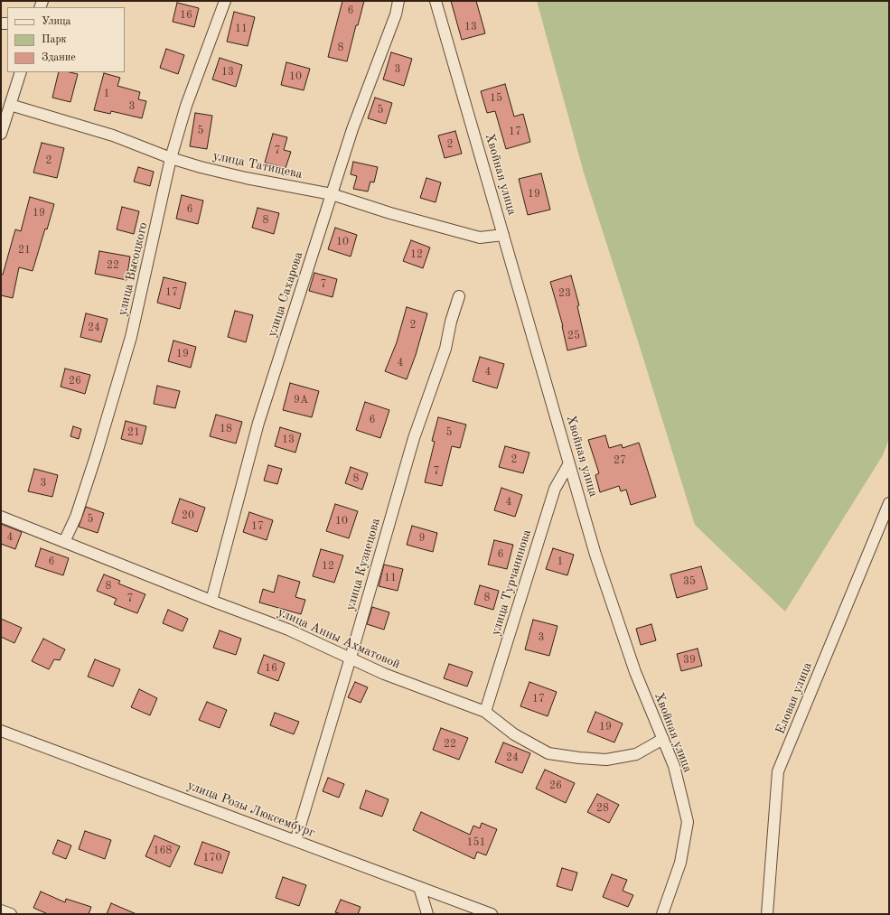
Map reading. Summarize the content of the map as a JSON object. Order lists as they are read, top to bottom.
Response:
{
  "streets": {
    "street": [
      "улица Татищева",
      "Хвойная улица",
      "улица Высоцкого",
      "улица Сахарова",
      "улица Кузнецова",
      "улица Турчанинова",
      "улица Анны Ахматовой",
      "Еловая улица",
      "улица Розы Люксембург"
    ]
  },
  "crossings": [
    ["улица Татищева", "Хвойная улица"],
    ["улица Татищева", "улица Высоцкого"],
    ["улица Татищева", "улица Сахарова"],
    ["Хвойная улица", "улица Турчанинова"],
    ["Хвойная улица", "улица Анны Ахматовой"],
    ["улица Высоцкого", "улица Анны Ахматовой"],
    ["улица Сахарова", "улица Анны Ахматовой"],
    ["улица Кузнецова", "улица Анны Ахматовой"],
    ["улица Кузнецова", "улица Розы Люксембург"],
    ["улица Турчанинова", "улица Анны Ахматовой"]
  ],
  "house_numbers": [
    "6",
    "16",
    "13",
    "11",
    "8",
    "3",
    "13",
    "10",
    "1",
    "15",
    "3",
    "5",
    "5",
    "17",
    "2",
    "7",
    "2",
    "19",
    "6",
    "19",
    "8",
    "10",
    "21",
    "12",
    "22",
    "7",
    "17",
    "23",
    "2",
    "24",
    "25",
    "19",
    "4",
    "4",
    "26",
    "9А",
    "6",
    "18",
    "21",
    "5",
    "13",
    "2",
    "27",
    "7",
    "8",
    "3",
    "4",
    "20",
    "5",
    "10",
    "17",
    "4",
    "9",
    "6",
    "6",
    "1",
    "12",
    "11",
    "35",
    "8",
    "8",
    "7",
    "3",
    "39",
    "16",
    "17",
    "19",
    "22",
    "24",
    "26",
    "28",
    "151",
    "168",
    "170"
  ],
  "legend": ["Улица", "Парк", "Здание"]
}
